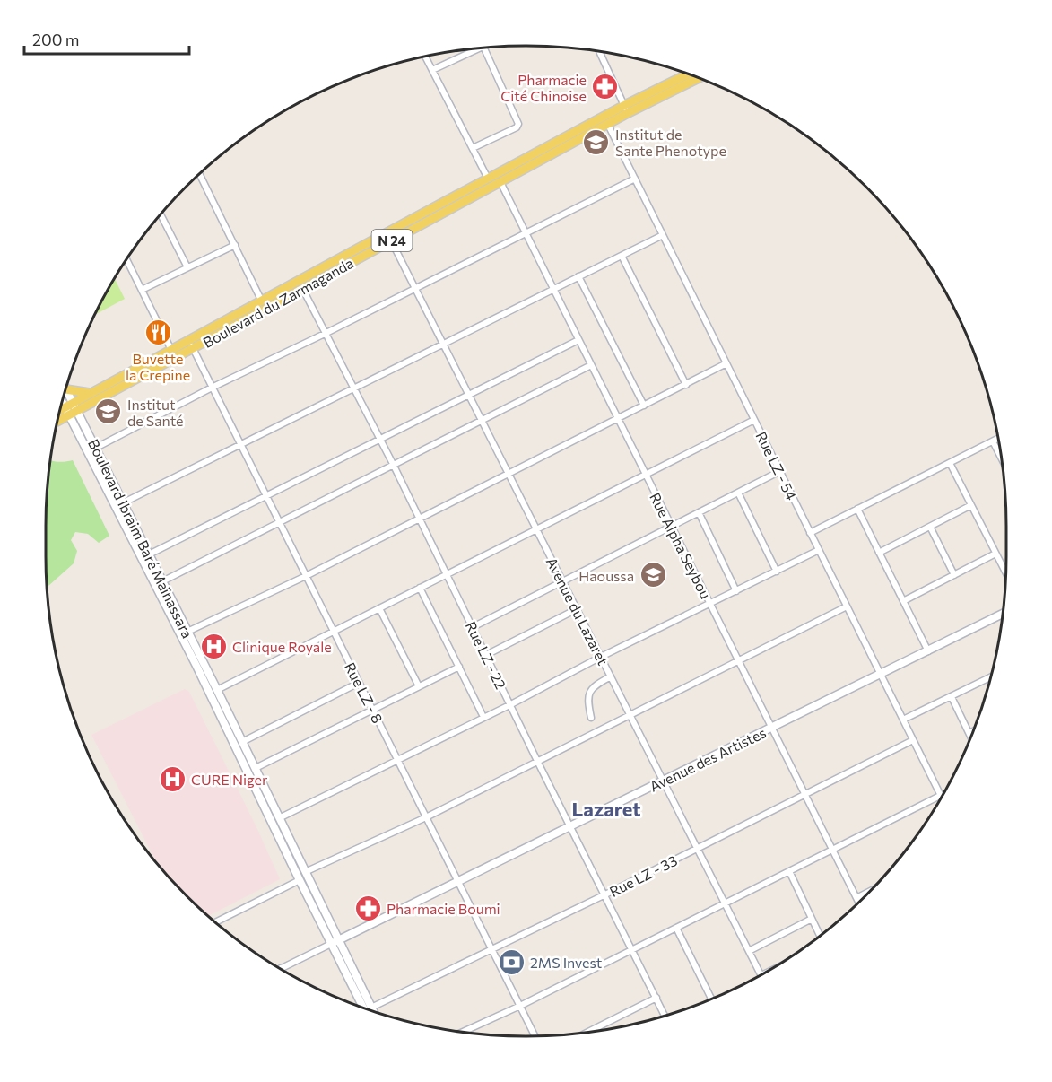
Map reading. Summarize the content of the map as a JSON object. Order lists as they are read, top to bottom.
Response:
{
  "streets": {
    "main road": [
      "N 24",
      "Boulevard du Zarmaganda",
      "Boulevard Ibraim Baré Maïnassara",
      "Avenue des Artistes"
    ],
    "street": [
      "Rue LZ - 54",
      "Rue Alpha Seybou",
      "Avenue du Lazaret",
      "Rue LZ - 22",
      "Rue LZ - 8",
      "Rue LZ - 33"
    ]
  },
  "crossings": [
    ["Boulevard du Zarmaganda", "Rue LZ - 54"],
    ["Boulevard du Zarmaganda", "Boulevard Ibraim Baré Maïnassara"],
    ["Boulevard du Zarmaganda", "Rue Alpha Seybou"],
    ["Boulevard du Zarmaganda", "Avenue du Lazaret"],
    ["Boulevard du Zarmaganda", "Rue LZ - 22"],
    ["Boulevard du Zarmaganda", "Rue LZ - 8"],
    ["Rue LZ - 54", "Avenue des Artistes"],
    ["Rue LZ - 54", "Rue LZ - 33"],
    ["Boulevard Ibraim Baré Maïnassara", "Avenue des Artistes"],
    ["Boulevard Ibraim Baré Maïnassara", "Rue LZ - 33"],
    ["Rue Alpha Seybou", "Avenue des Artistes"],
    ["Rue Alpha Seybou", "Rue LZ - 33"],
    ["Avenue du Lazaret", "Avenue des Artistes"],
    ["Avenue du Lazaret", "Rue LZ - 33"],
    ["Rue LZ - 22", "Avenue des Artistes"],
    ["Rue LZ - 22", "Rue LZ - 33"],
    ["Rue LZ - 8", "Avenue des Artistes"],
    ["Rue LZ - 8", "Rue LZ - 33"]
  ],
  "districts": ["Lazaret"],
  "places": {
    "pharmacy": ["Pharmacie Cité Chinoise", "Pharmacie Boumi"],
    "school or university": ["Institut de Sante Phenotype", "Institut de Santé", "Haoussa"],
    "restaurant": ["Buvette la Crepine"],
    "hospital": ["Clinique Royale", "CURE Niger"],
    "bank": ["2MS Invest"]
  },
  "scale_bar": "200 m"
}
